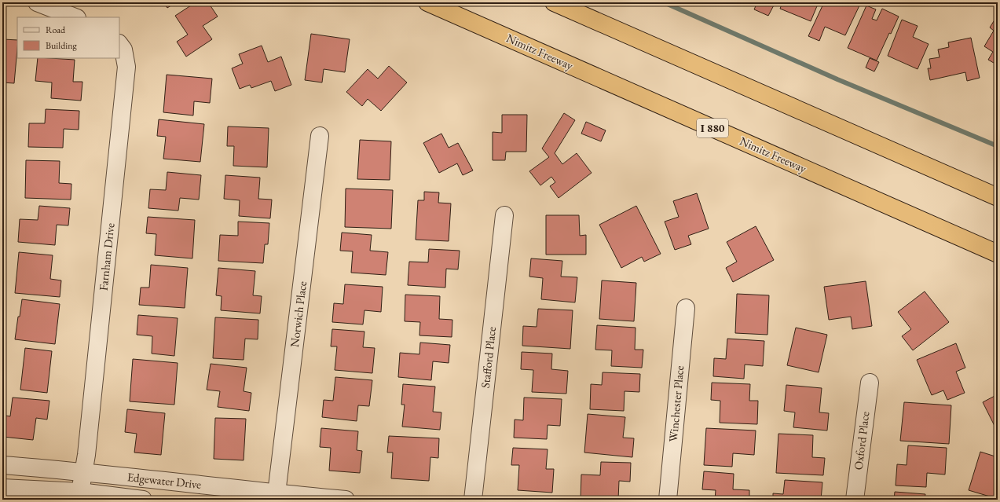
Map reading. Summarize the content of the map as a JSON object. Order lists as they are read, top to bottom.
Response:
{
  "streets": {
    "highway": ["Nimitz Freeway", "I 880"],
    "street": [
      "Farnham Drive",
      "Norwich Place",
      "Stafford Place",
      "Winchester Place",
      "Oxford Place",
      "Edgewater Drive"
    ]
  },
  "crossings": [
    ["Farnham Drive", "Edgewater Drive"],
    ["Norwich Place", "Edgewater Drive"]
  ],
  "legend": ["Road", "Building"]
}
